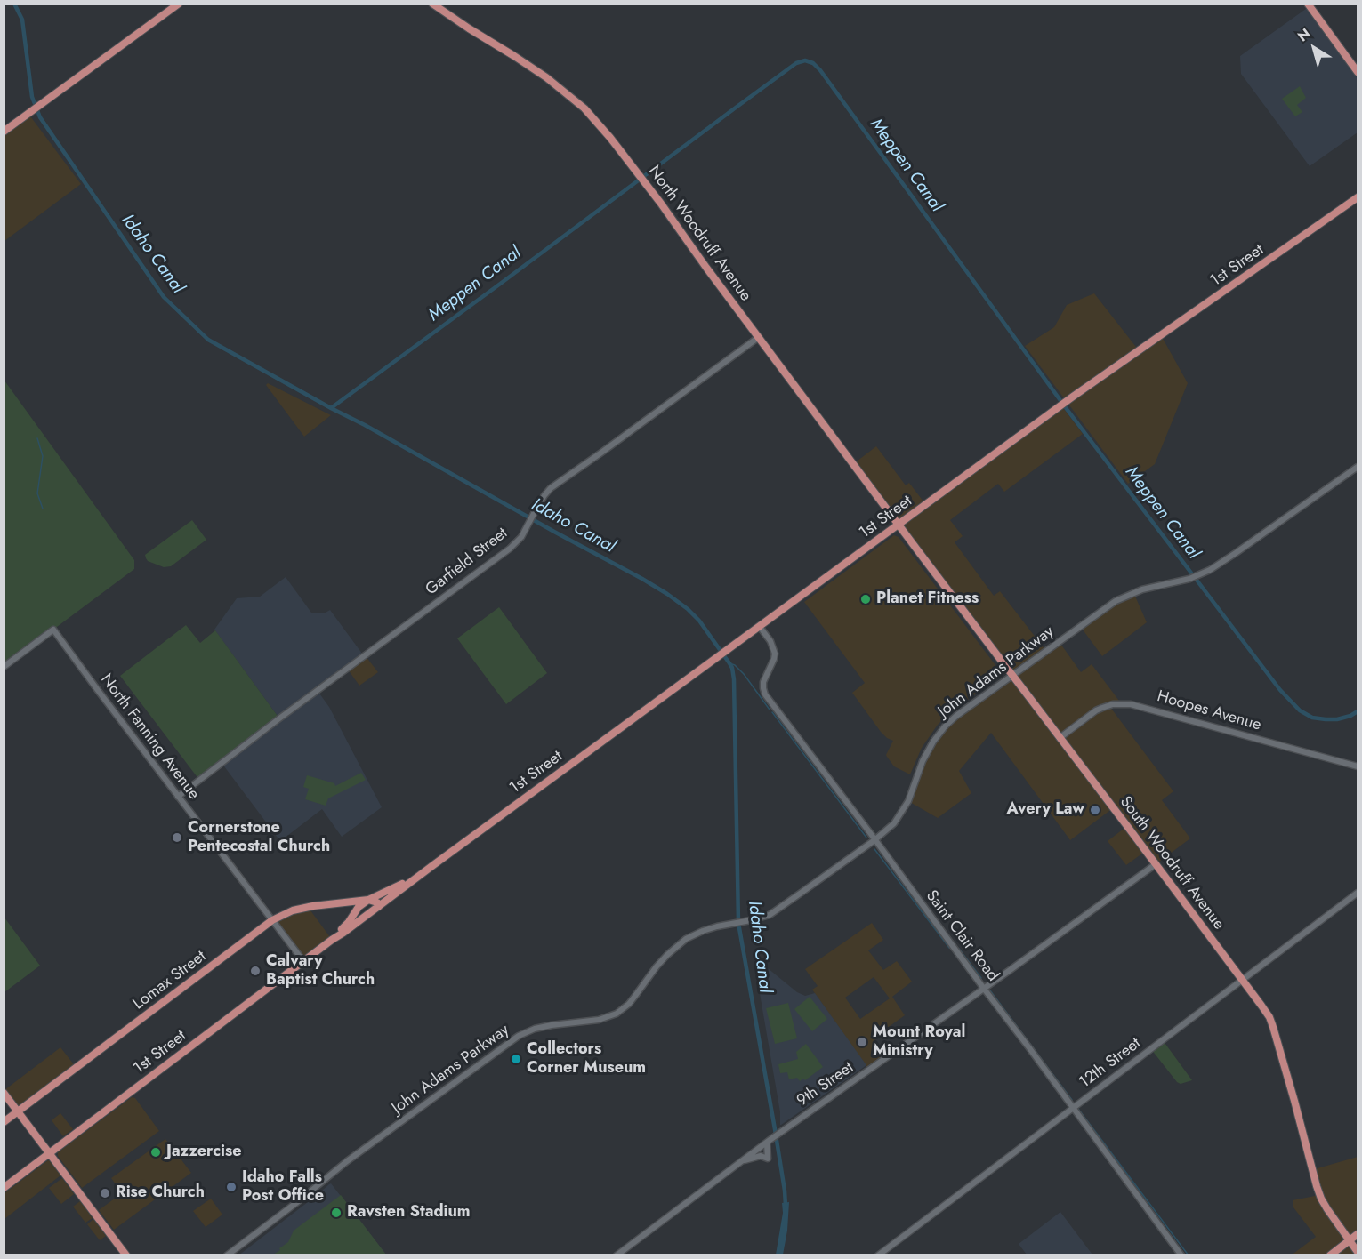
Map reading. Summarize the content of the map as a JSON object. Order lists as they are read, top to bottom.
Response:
{
  "streets": {
    "main road": [
      "North Woodruff Avenue",
      "1st Street",
      "South Woodruff Avenue",
      "Lomax Street"
    ],
    "street": [
      "Garfield Street",
      "John Adams Parkway",
      "Hoopes Avenue",
      "North Fanning Avenue",
      "Saint Clair Road",
      "12th Street",
      "9th Street"
    ]
  },
  "crossings": [
    ["North Woodruff Avenue", "1st Street"],
    ["North Woodruff Avenue", "Garfield Street"],
    ["North Woodruff Avenue", "South Woodruff Avenue"],
    ["1st Street", "North Fanning Avenue"],
    ["1st Street", "South Woodruff Avenue"],
    ["1st Street", "Saint Clair Road"],
    ["1st Street", "Lomax Street"],
    ["Garfield Street", "North Fanning Avenue"],
    ["John Adams Parkway", "South Woodruff Avenue"],
    ["John Adams Parkway", "Saint Clair Road"],
    ["Hoopes Avenue", "South Woodruff Avenue"],
    ["North Fanning Avenue", "Lomax Street"],
    ["South Woodruff Avenue", "12th Street"],
    ["South Woodruff Avenue", "9th Street"],
    ["Saint Clair Road", "12th Street"],
    ["Saint Clair Road", "9th Street"]
  ],
  "water": ["Meppen Canal", "Idaho Canal"],
  "places": [
    "Planet Fitness",
    "Avery Law",
    "Cornerstone Pentecostal Church",
    "Calvary Baptist Church",
    "Mount Royal Ministry",
    "Collectors Corner Museum",
    "Jazzercise",
    "Idaho Falls Post Office",
    "Rise Church",
    "Ravsten Stadium"
  ],
  "north": "top left"
}
